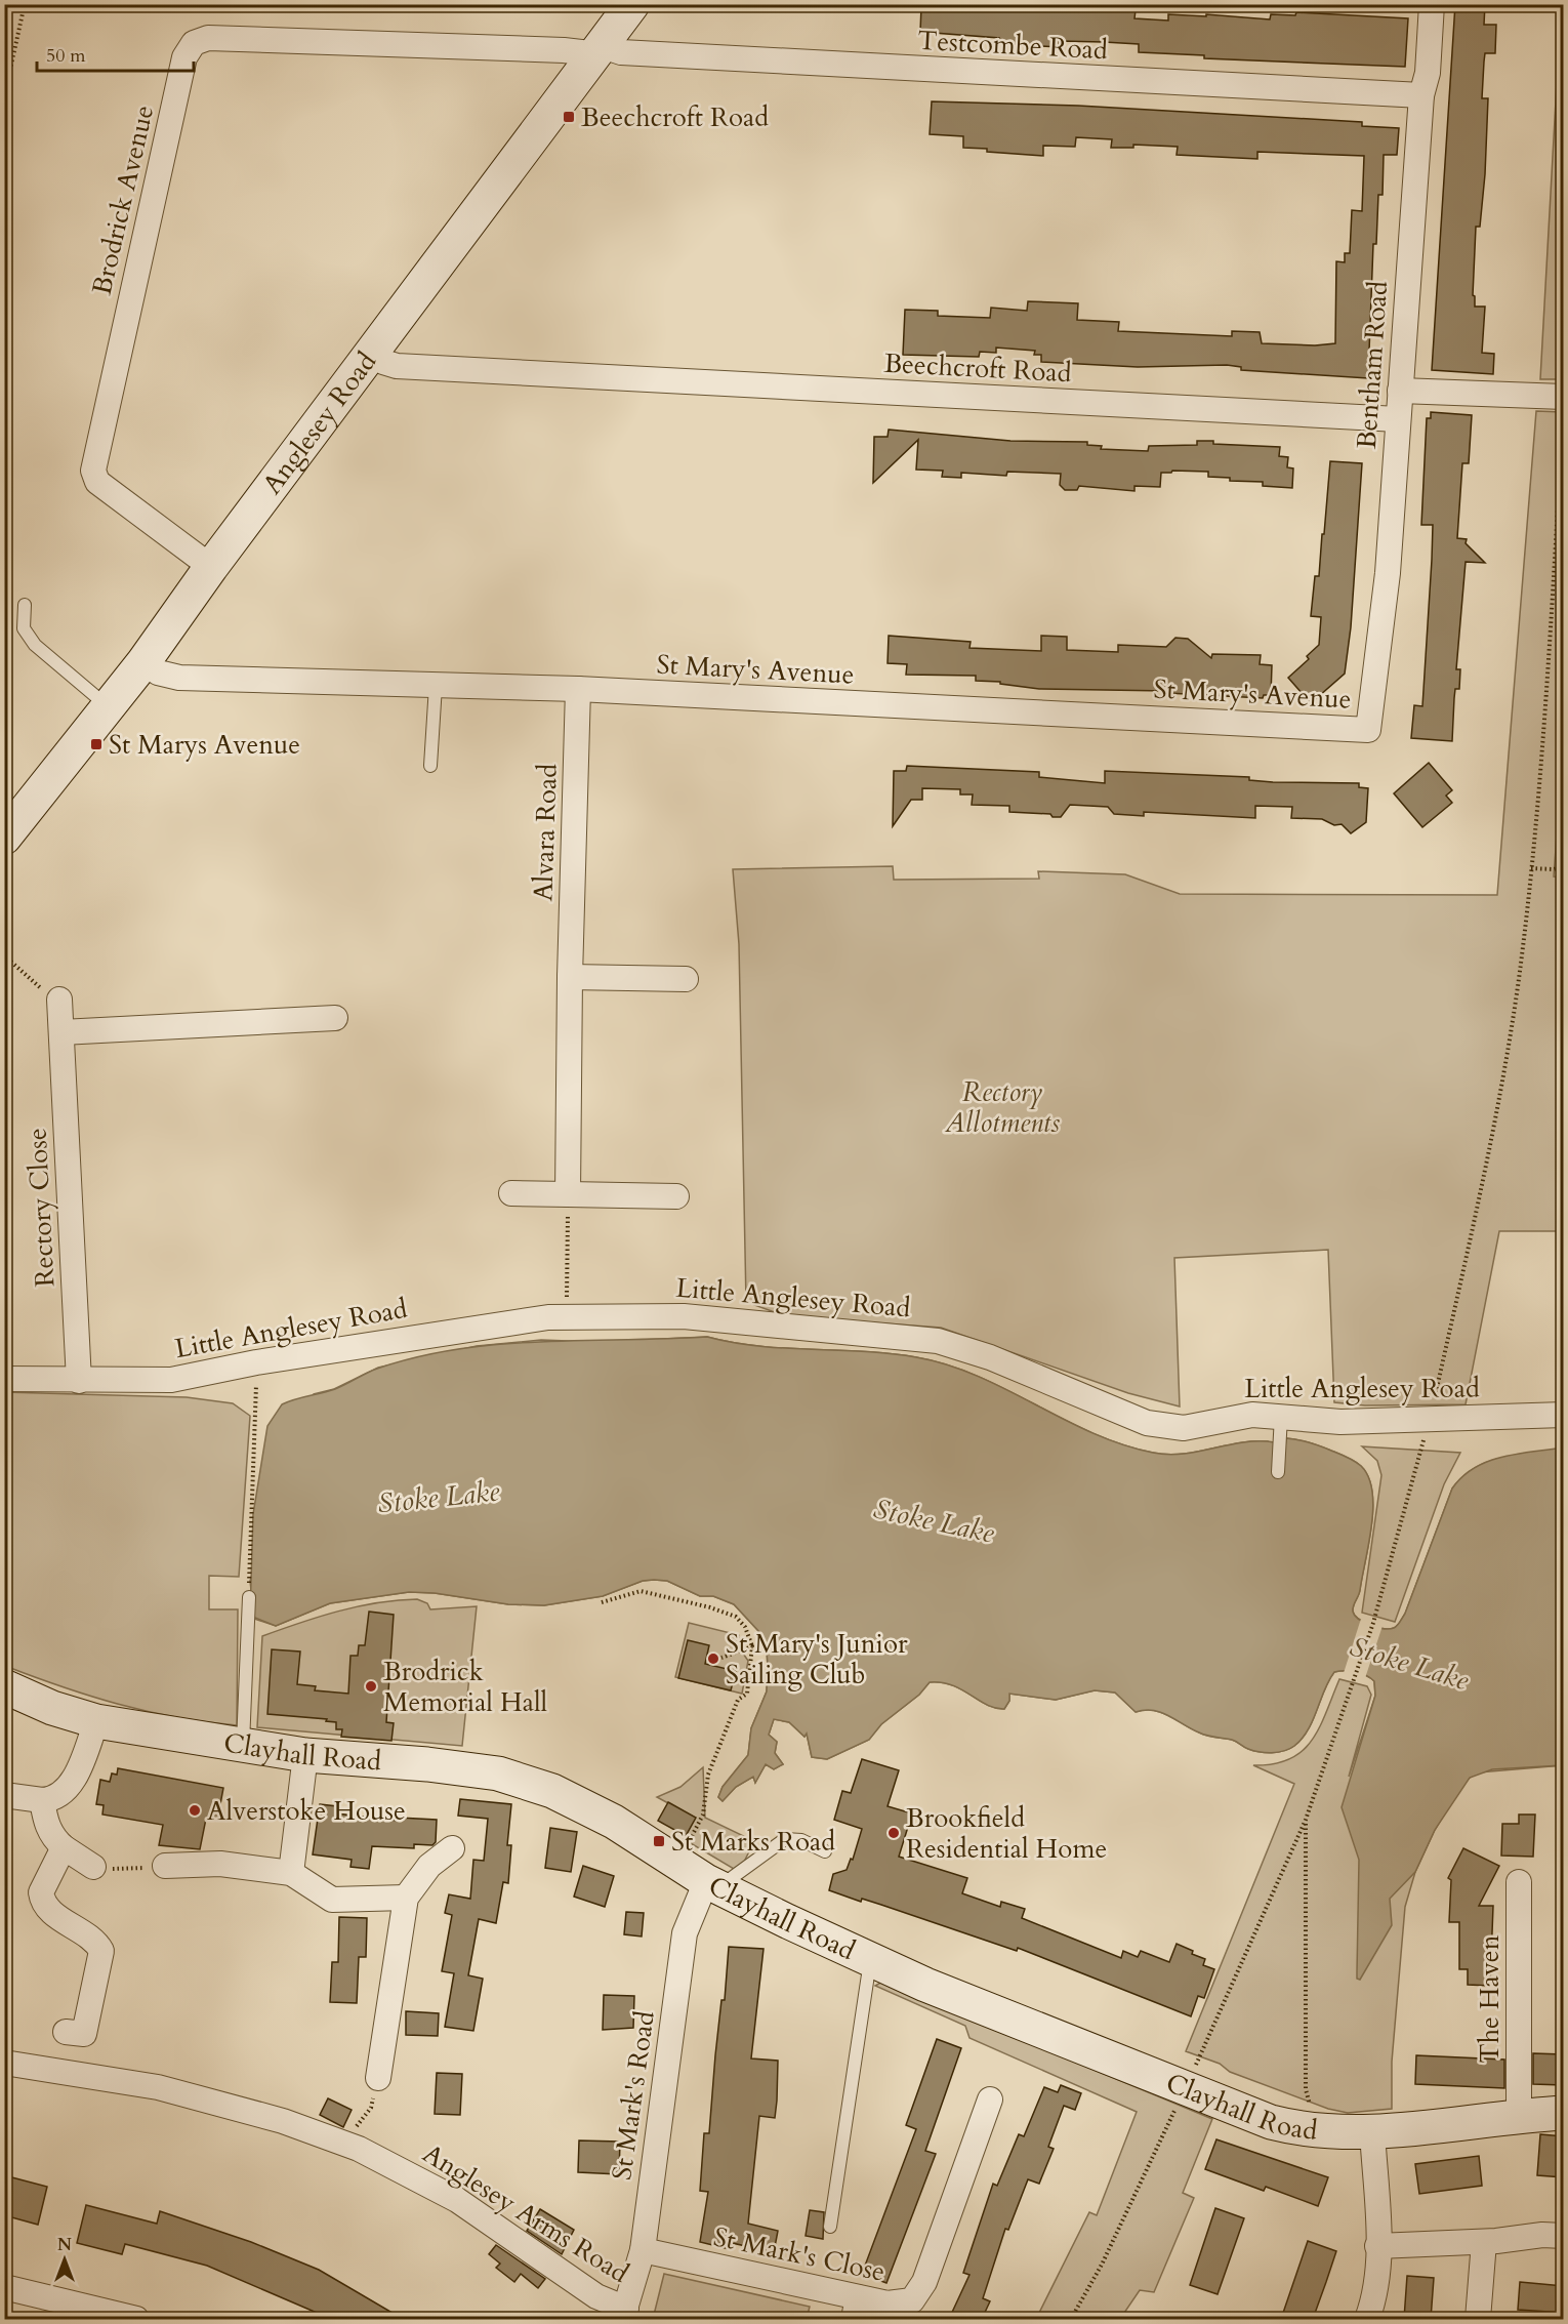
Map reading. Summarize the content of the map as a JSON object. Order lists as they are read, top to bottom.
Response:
{
  "streets": {
    "street": [
      "Testcombe Road",
      "Brodrick Avenue",
      "Bentham Road",
      "Beechcroft Road",
      "Anglesey Road",
      "St Mary's Avenue",
      "Alvara Road",
      "Rectory Close",
      "Little Anglesey Road",
      "Clayhall Road",
      "The Haven",
      "St Mark's Road",
      "Anglesey Arms Road",
      "St Mark's Close"
    ]
  },
  "crossings": [
    ["Testcombe Road", "Brodrick Avenue"],
    ["Testcombe Road", "Bentham Road"],
    ["Testcombe Road", "Anglesey Road"],
    ["Brodrick Avenue", "Anglesey Road"],
    ["Bentham Road", "Beechcroft Road"],
    ["Bentham Road", "St Mary's Avenue"],
    ["Beechcroft Road", "Anglesey Road"],
    ["Anglesey Road", "St Mary's Avenue"],
    ["St Mary's Avenue", "Alvara Road"],
    ["Rectory Close", "Little Anglesey Road"],
    ["Clayhall Road", "The Haven"],
    ["Clayhall Road", "St Mark's Road"],
    ["St Mark's Road", "Anglesey Arms Road"],
    ["St Mark's Road", "St Mark's Close"]
  ],
  "water": ["Stoke Lake"],
  "parks": ["Rectory Allotments"],
  "places": {
    "transit": ["Beechcroft Road", "St Marys Avenue", "St Marks Road"],
    "other": [
      "St Mary's Junior Sailing Club",
      "Brodrick Memorial Hall",
      "Alverstoke House",
      "Brookfield Residential Home"
    ]
  },
  "scale_bar": "50 m",
  "north": "top"
}
